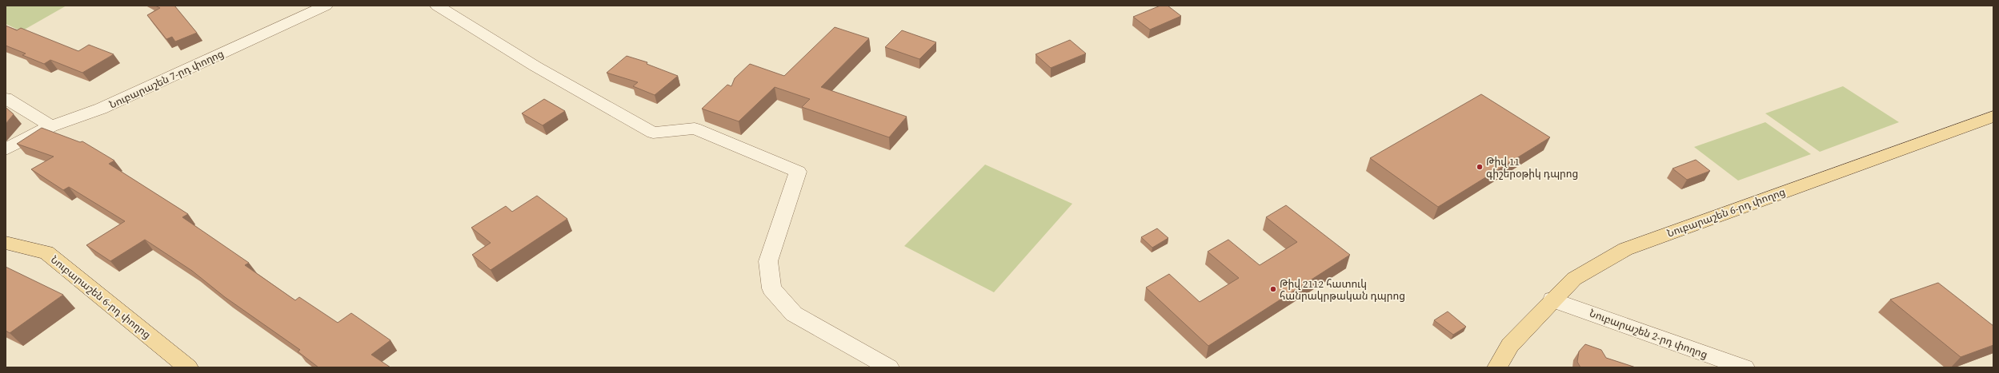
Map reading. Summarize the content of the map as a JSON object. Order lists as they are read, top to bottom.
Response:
{
  "streets": {
    "main road": ["Նուբարաշեն 6-րդ փողոց"],
    "street": ["Նուբարաշեն 7-րդ փողոց", "Նուբարաշեն 2-րդ փողոց"]
  },
  "crossings": [
    ["Նուբարաշեն 6-րդ փողոց", "Նուբարաշեն 2-րդ փողոց"]
  ],
  "places": ["Թիվ 11 գիշերօթիկ դպրոց", "Թիվ 2112 հատուկ հանրակրթական դպրոց"]
}
